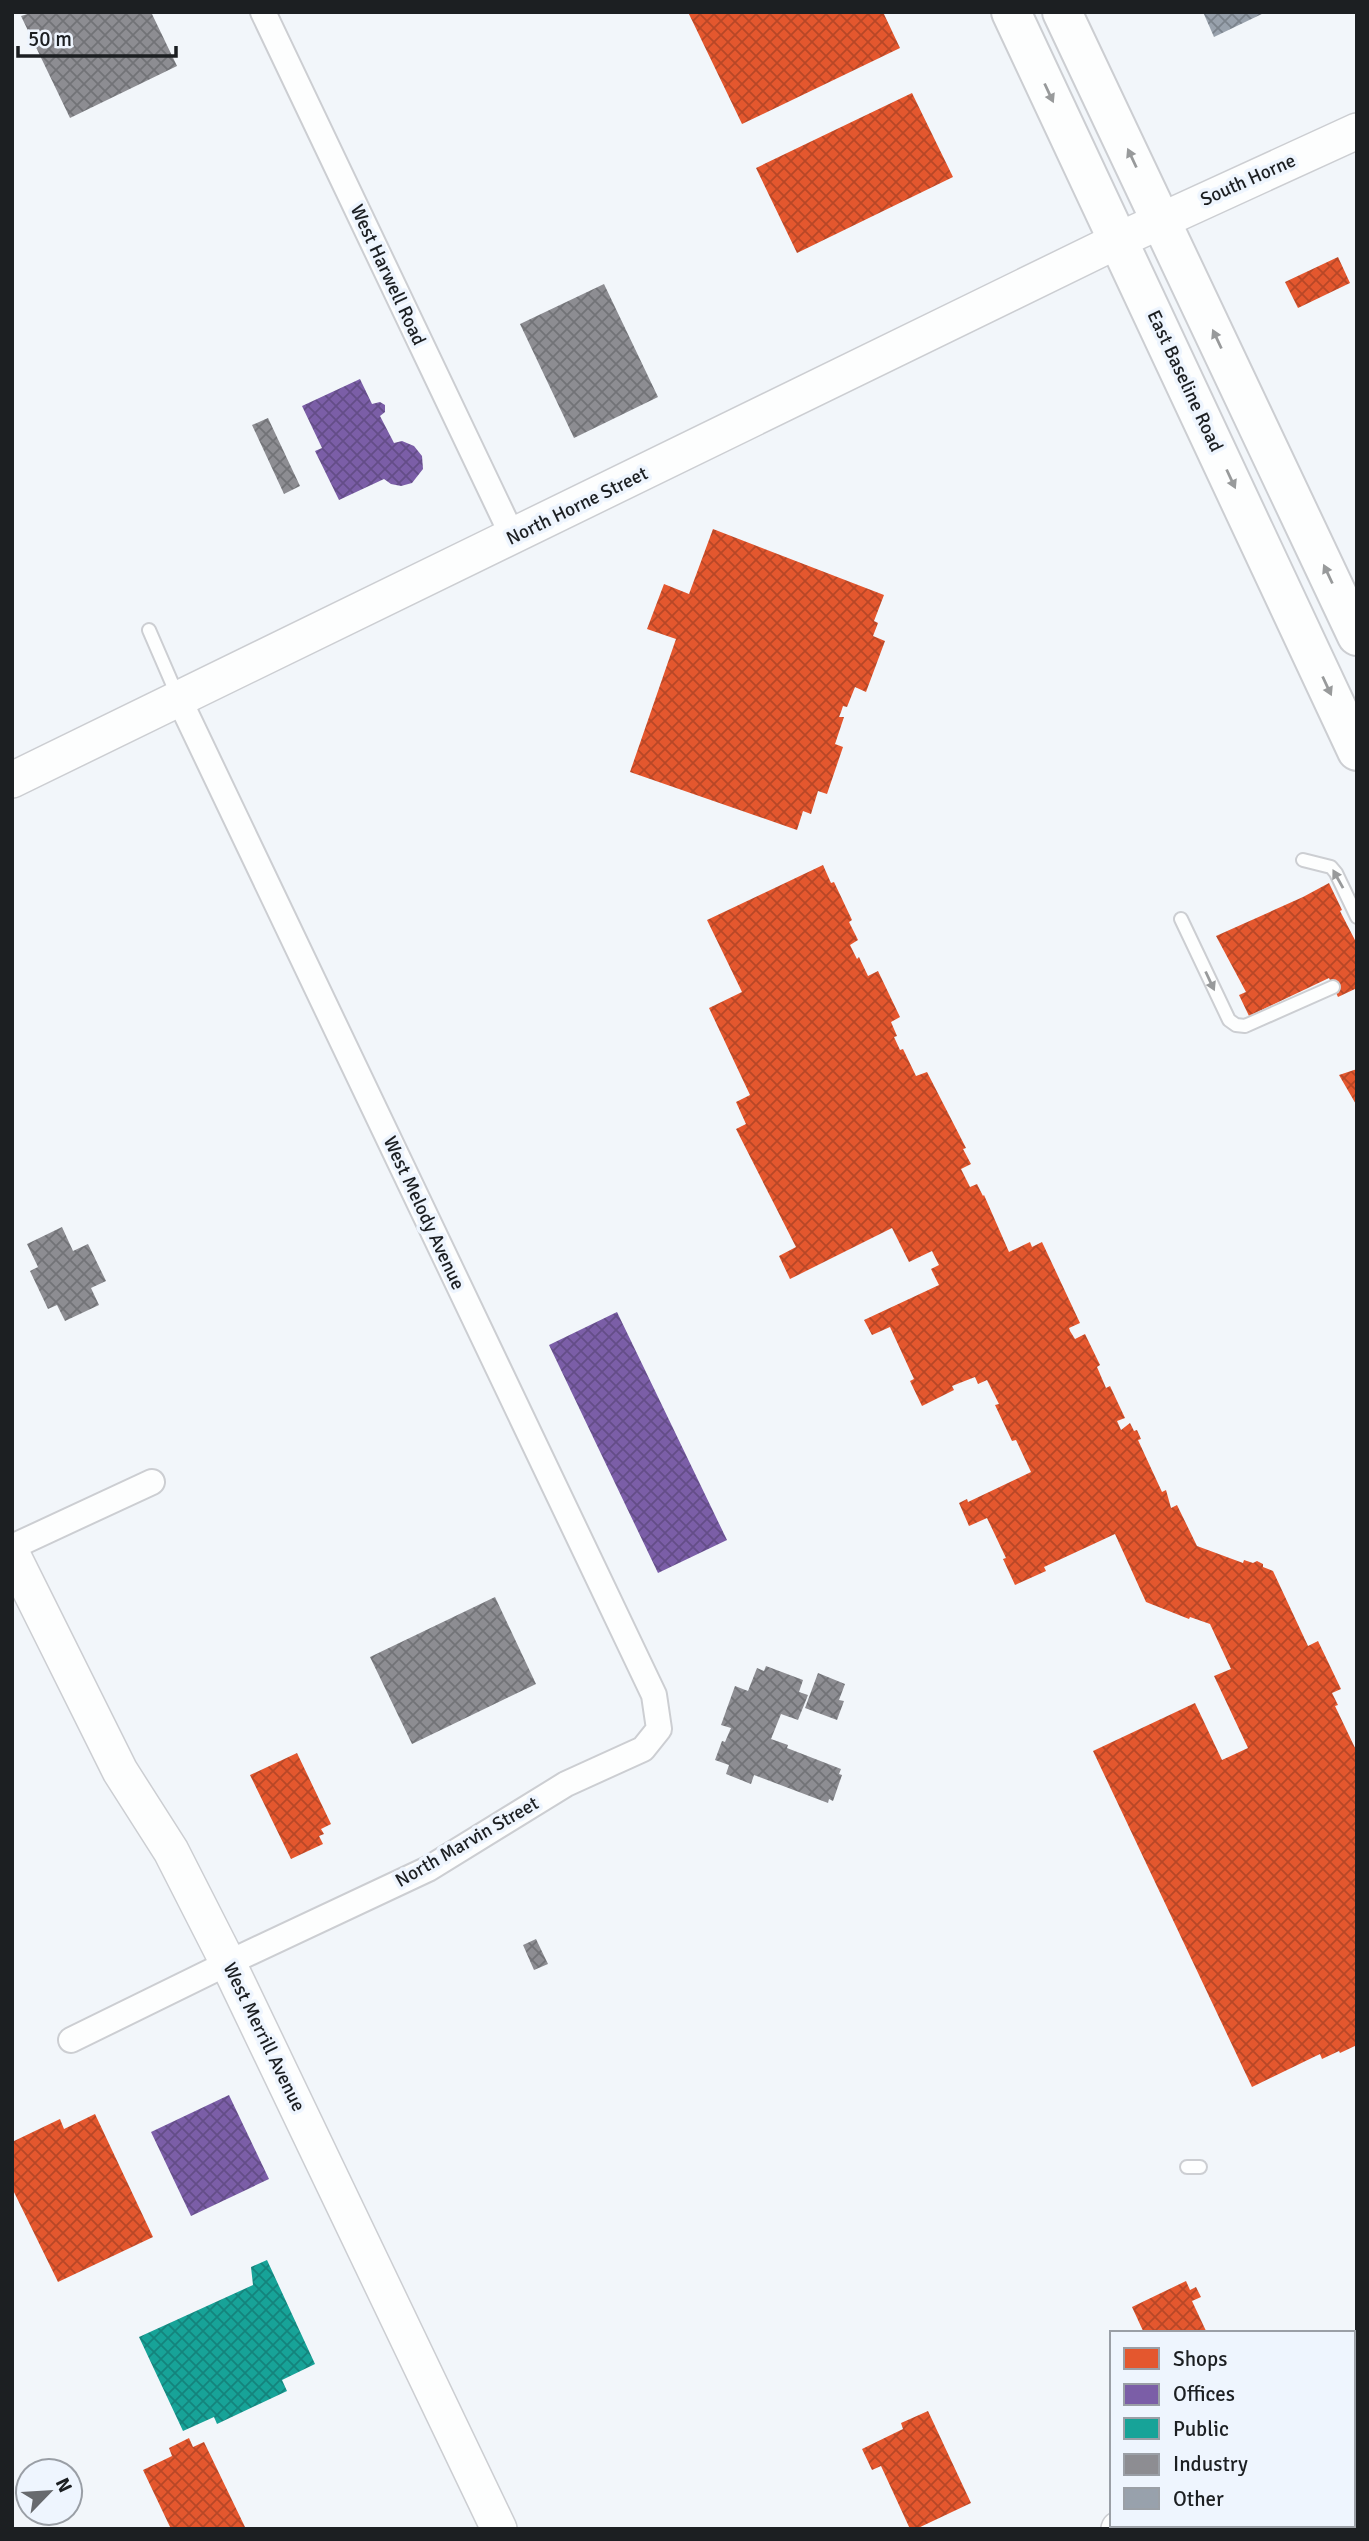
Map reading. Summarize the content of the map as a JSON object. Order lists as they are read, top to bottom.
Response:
{
  "streets": {
    "main road": ["East Baseline Road"],
    "street": [
      "South Horne",
      "West Harwell Road",
      "North Horne Street",
      "West Melody Avenue",
      "North Marvin Street",
      "West Merrill Avenue"
    ]
  },
  "crossings": [
    ["South Horne", "East Baseline Road"],
    ["South Horne", "North Horne Street"],
    ["West Harwell Road", "North Horne Street"],
    ["East Baseline Road", "North Horne Street"],
    ["North Horne Street", "West Melody Avenue"],
    ["West Melody Avenue", "North Marvin Street"],
    ["North Marvin Street", "West Merrill Avenue"]
  ],
  "legend": [
    "Shops",
    "Offices",
    "Public",
    "Industry",
    "Other"
  ],
  "scale_bar": "50 m",
  "north": "top right"
}
